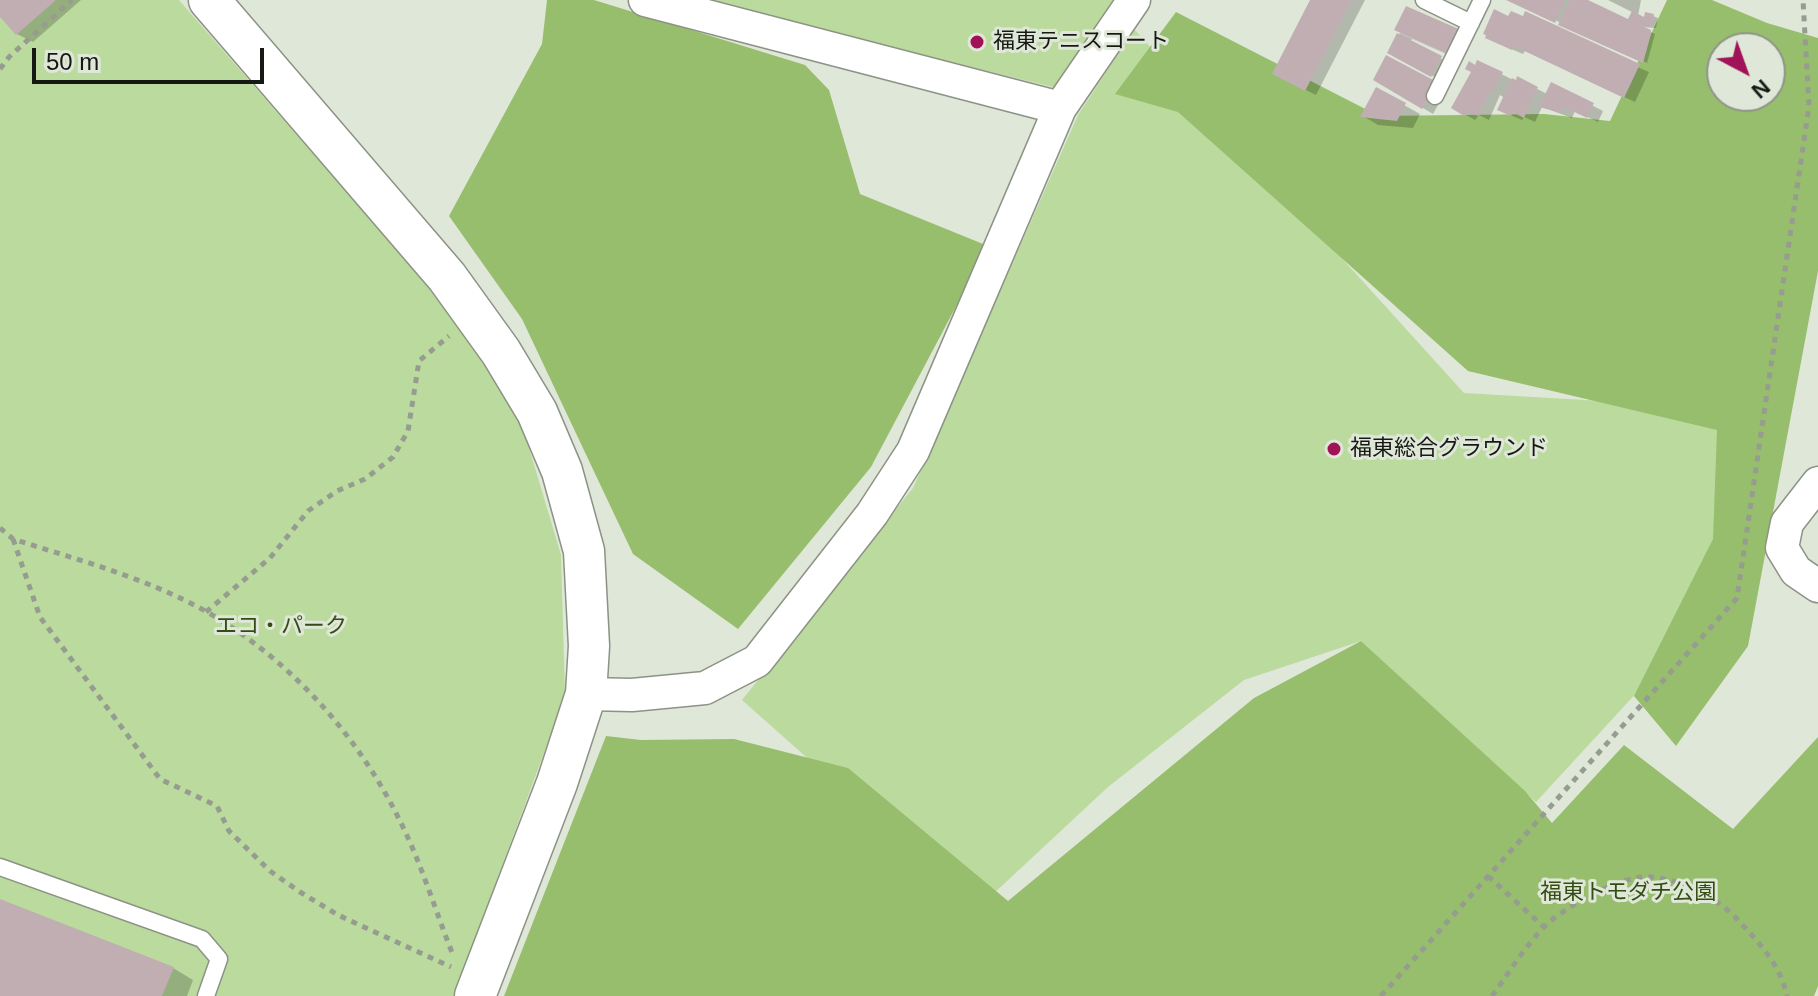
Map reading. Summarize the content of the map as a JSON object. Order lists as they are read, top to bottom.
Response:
{
  "parks": ["エコ・パーク", "福東トモダチ公園"],
  "places": ["福東テニスコート", "福東総合グラウンド"],
  "scale_bar": "50 m",
  "north": "bottom right"
}
